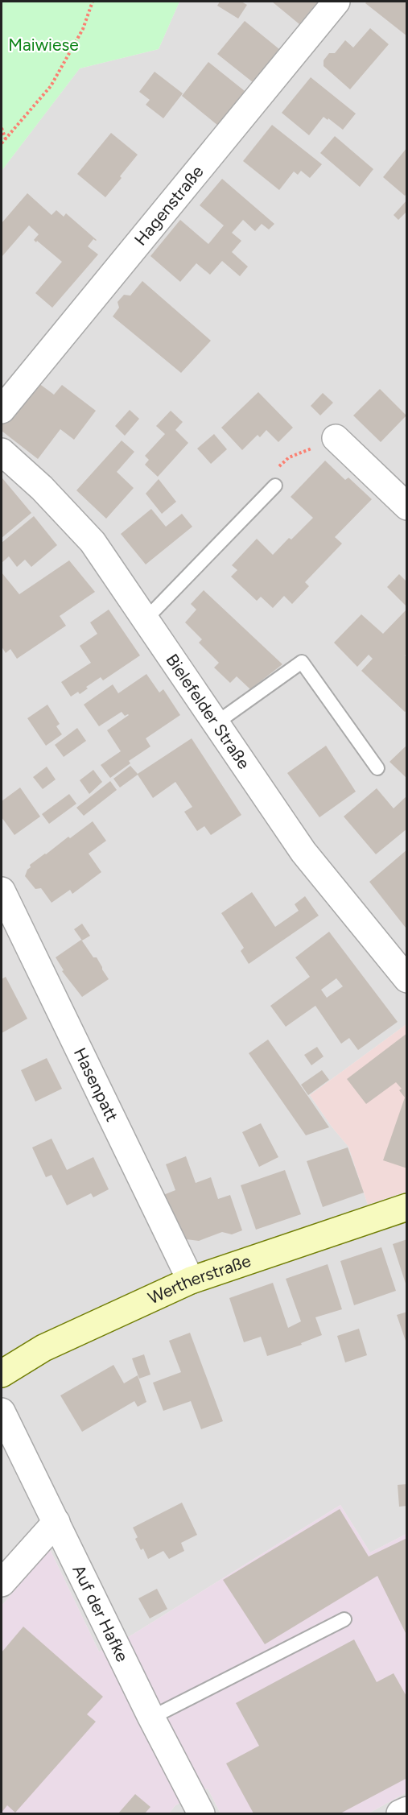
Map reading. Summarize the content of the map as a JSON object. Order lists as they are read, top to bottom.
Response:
{
  "streets": {
    "main road": ["Wertherstraße"],
    "street": [
      "Hagenstraße",
      "Bielefelder Straße",
      "Hasenpatt",
      "Auf der Hafke"
    ]
  },
  "crossings": [
    ["Hasenpatt", "Wertherstraße"]
  ],
  "parks": ["Maiwiese"]
}
